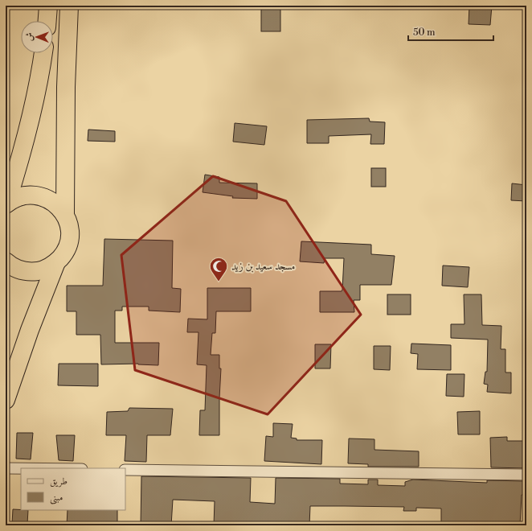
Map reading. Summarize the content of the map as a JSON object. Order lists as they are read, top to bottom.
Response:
{
  "places": {
    "mosque": ["مسجد سعيد بن زيد"]
  },
  "legend": ["طريق", "مبنى"],
  "scale_bar": "50 m",
  "north": "left"
}
